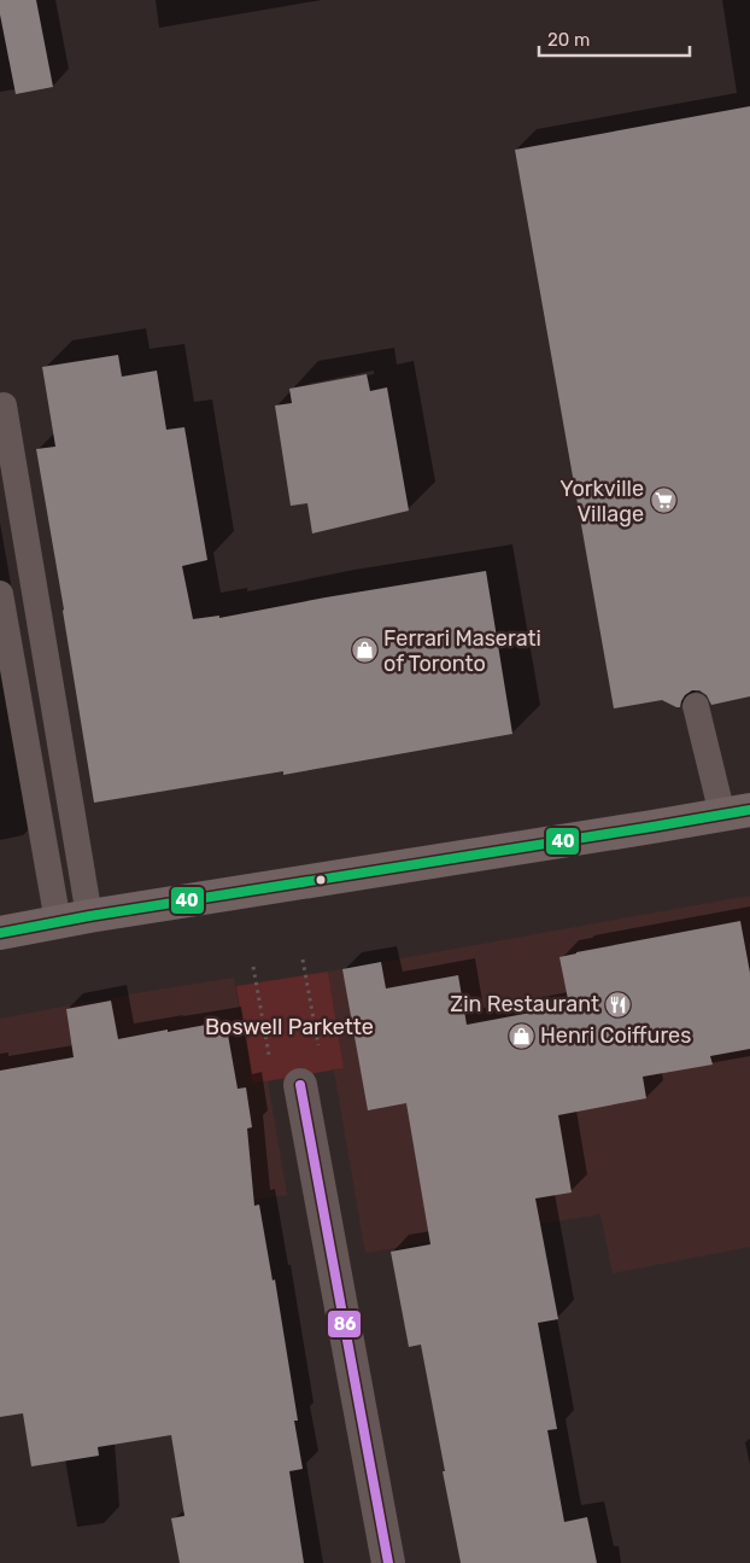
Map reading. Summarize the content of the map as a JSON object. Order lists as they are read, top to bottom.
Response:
{
  "parks": ["Boswell Parkette"],
  "places": {
    "supermarket": ["Yorkville Village"],
    "shop": ["Ferrari Maserati of Toronto", "Henri Coiffures"],
    "restaurant": ["Zin Restaurant"]
  },
  "lines": ["transit line 40", "transit line 86"],
  "scale_bar": "20 m"
}
